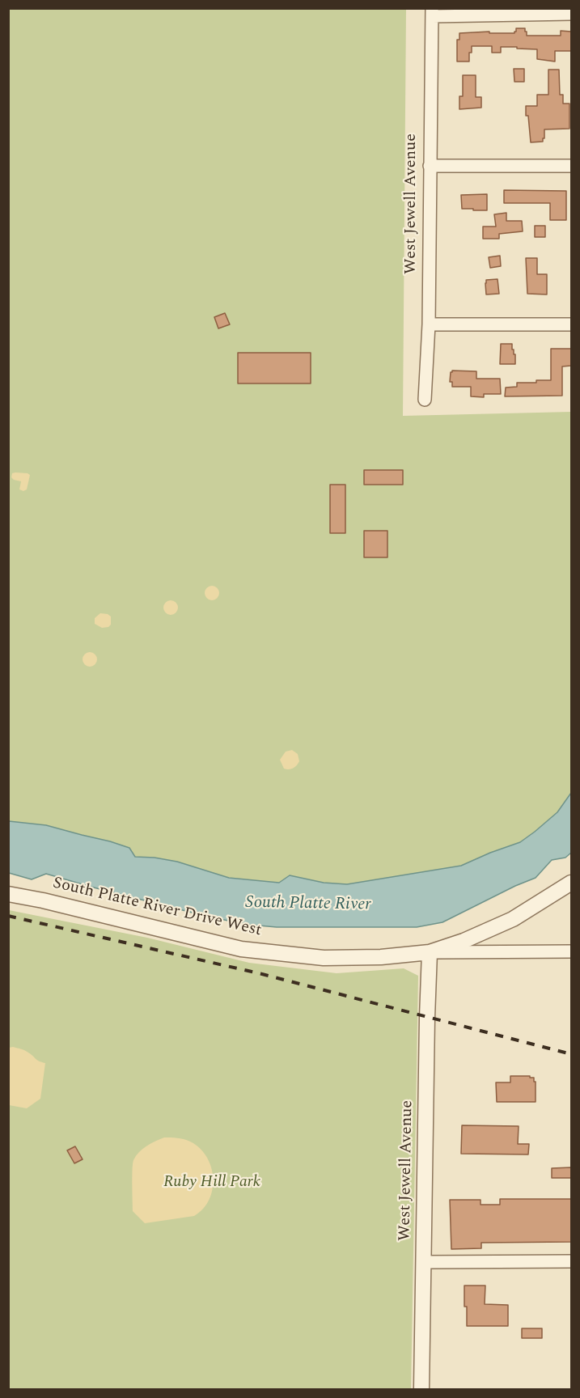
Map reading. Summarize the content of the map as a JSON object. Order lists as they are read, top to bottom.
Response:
{
  "streets": {
    "street": ["West Jewell Avenue", "South Platte River Drive West"]
  },
  "crossings": [
    ["West Jewell Avenue", "South Platte River Drive West"]
  ],
  "water": ["South Platte River"],
  "parks": ["Ruby Hill Park"]
}
